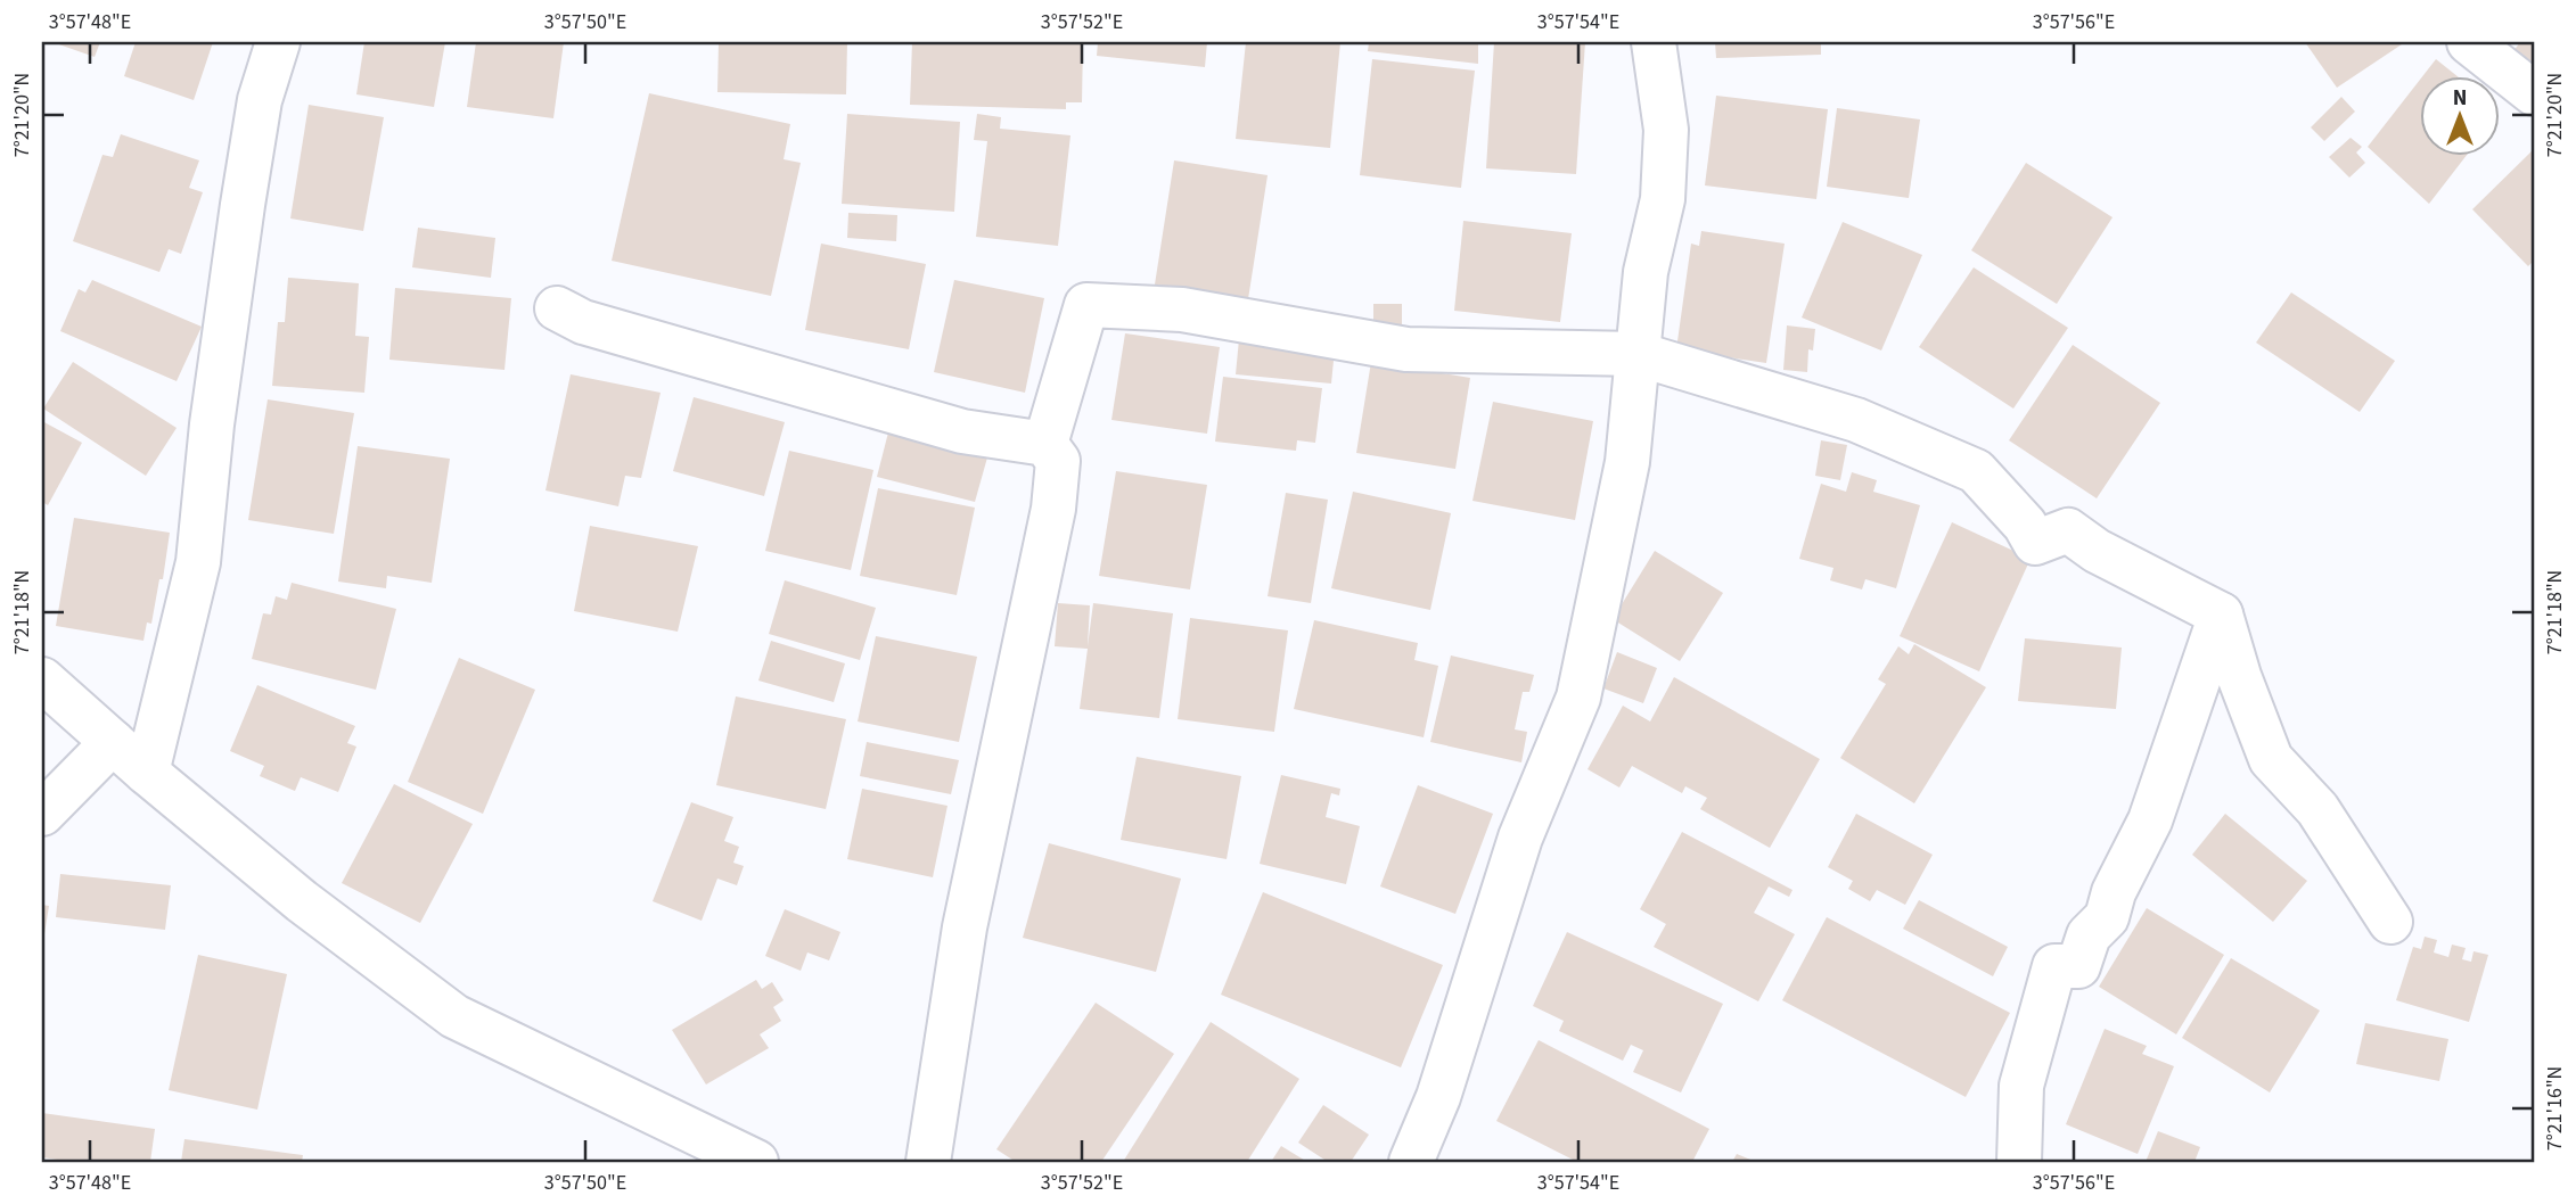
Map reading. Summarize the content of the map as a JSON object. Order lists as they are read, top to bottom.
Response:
{
  "north": "top",
  "coordinates": [
    "3°57'48\"E",
    "3°57'50\"E",
    "3°57'52\"E",
    "3°57'54\"E",
    "3°57'56\"E",
    "7°21'20\"N",
    "7°21'18\"N",
    "7°21'16\"N"
  ]
}
